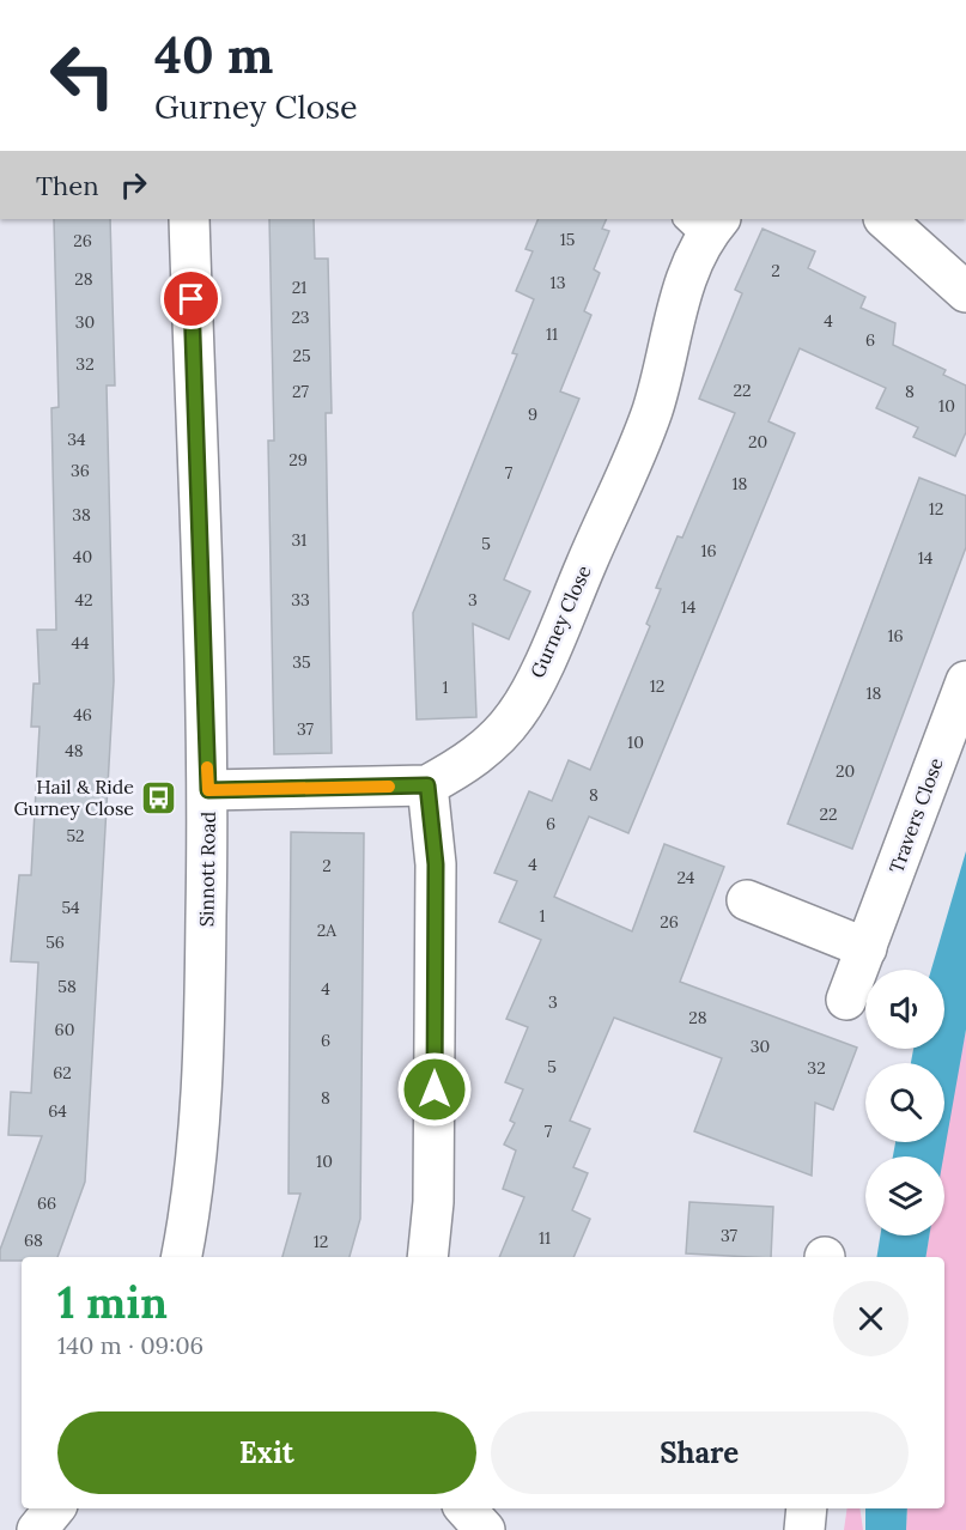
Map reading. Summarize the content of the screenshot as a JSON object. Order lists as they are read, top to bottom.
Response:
{
  "streets": {
    "street": ["Gurney Close", "Travers Close", "Sinnott Road"]
  },
  "crossings": [
    ["Gurney Close", "Sinnott Road"]
  ],
  "places": {
    "bus stop": ["Hail & Ride Gurney Close"]
  },
  "house_numbers": [
    "15",
    "26",
    "2",
    "28",
    "13",
    "21",
    "23",
    "4",
    "30",
    "11",
    "6",
    "25",
    "32",
    "22",
    "27",
    "8",
    "10",
    "9",
    "34",
    "20",
    "29",
    "36",
    "7",
    "18",
    "12",
    "38",
    "31",
    "5",
    "16",
    "40",
    "14",
    "42",
    "33",
    "3",
    "14",
    "16",
    "44",
    "35",
    "12",
    "1",
    "18",
    "46",
    "37",
    "10",
    "48",
    "20",
    "8",
    "22",
    "6",
    "52",
    "4",
    "2",
    "24",
    "54",
    "1",
    "26",
    "2A",
    "56",
    "58",
    "4",
    "3",
    "28",
    "60",
    "6",
    "30",
    "5",
    "32",
    "62",
    "8",
    "64",
    "7",
    "10",
    "66",
    "37",
    "11",
    "68",
    "12"
  ],
  "page": {
    "turn": ["40 m", "Gurney Close"],
    "then": "Then",
    "heading": ["1 min", "140 m · 09:06"],
    "buttons": ["Exit", "Share"]
  }
}
